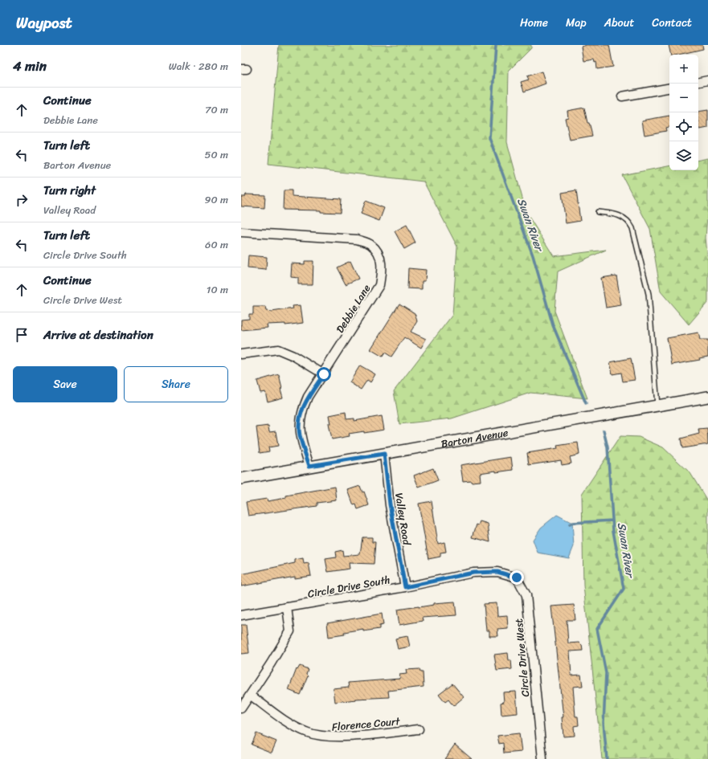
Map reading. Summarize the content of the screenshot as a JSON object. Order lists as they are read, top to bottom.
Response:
{
  "streets": {
    "street": [
      "Debbie Lane",
      "Barton Avenue",
      "Valley Road",
      "Circle Drive South",
      "Circle Drive West",
      "Florence Court"
    ]
  },
  "crossings": [
    ["Debbie Lane", "Barton Avenue"],
    ["Barton Avenue", "Valley Road"],
    ["Valley Road", "Circle Drive South"],
    ["Circle Drive South", "Circle Drive West"]
  ],
  "water": ["Swan River"],
  "page": {
    "header": "Waypost",
    "nav": [
      "Home",
      "Map",
      "About",
      "Contact"
    ],
    "heading": ["4 min", "Walk · 280 m"],
    "map_buttons": ["+", "−"],
    "list": [
      ["Continue", "Debbie Lane", "70 m"],
      ["Turn left", "Barton Avenue", "50 m"],
      ["Turn right", "Valley Road", "90 m"],
      ["Turn left", "Circle Drive South", "60 m"],
      ["Continue", "Circle Drive West", "10 m"],
      "Arrive at destination"
    ],
    "buttons": ["Save", "Share"]
  }
}
